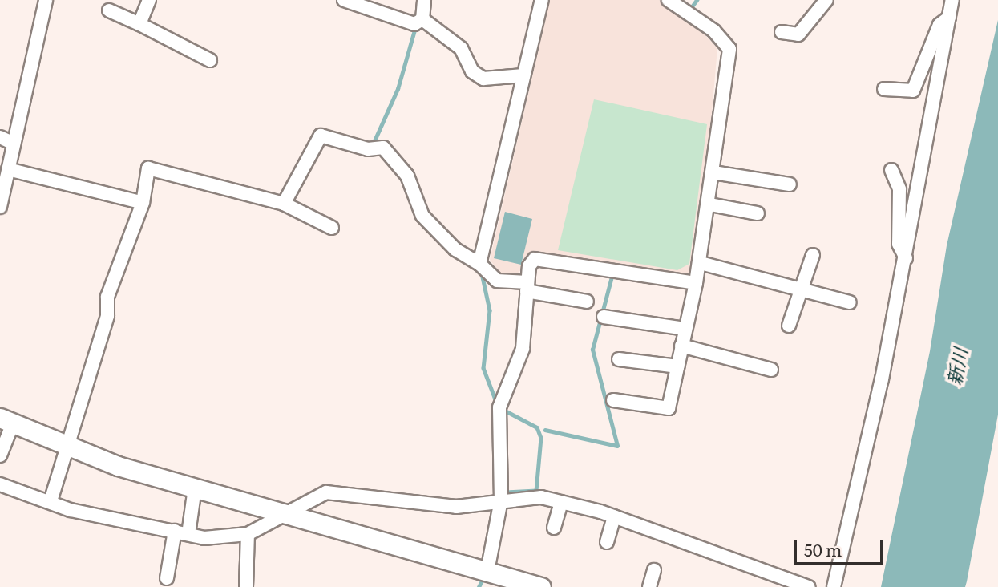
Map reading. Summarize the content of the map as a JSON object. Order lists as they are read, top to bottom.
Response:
{
  "water": ["新川"],
  "scale_bar": "50 m"
}
